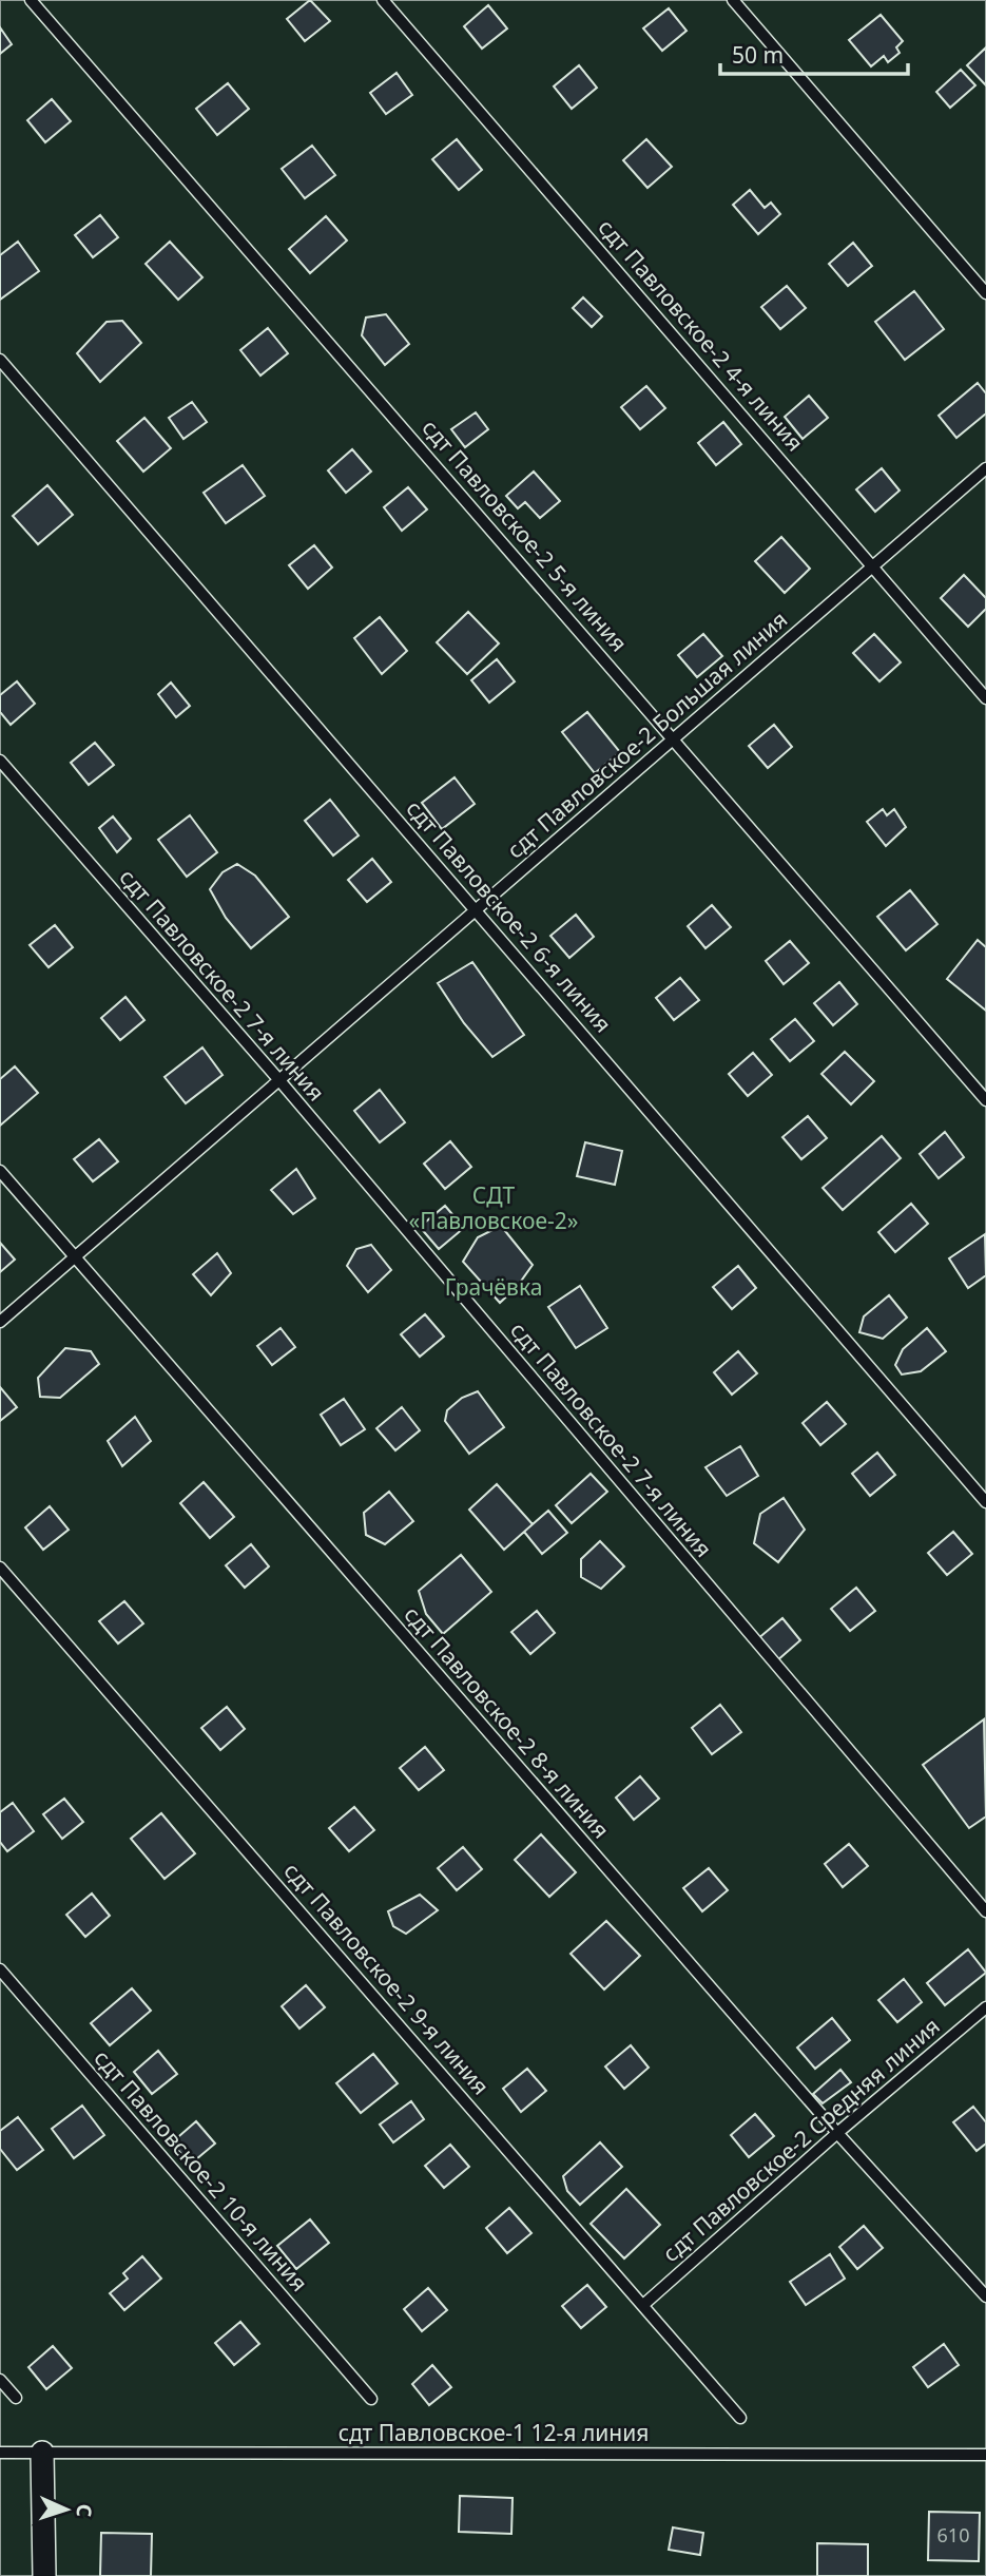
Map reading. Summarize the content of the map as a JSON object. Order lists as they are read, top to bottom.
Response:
{
  "streets": {
    "lane": [
      "сдт Павловское-2 4-я линия",
      "сдт Павловское-2 5-я линия",
      "сдт Павловское-2 Большая линия",
      "сдт Павловское-2 6-я линия",
      "сдт Павловское-2 7-я линия",
      "сдт Павловское-2 8-я линия",
      "сдт Павловское-2 9-я линия",
      "сдт Павловское-2 Средняя линия",
      "сдт Павловское-2 10-я линия",
      "сдт Павловское-1 12-я линия"
    ]
  },
  "crossings": [
    ["сдт Павловское-2 4-я линия", "сдт Павловское-2 Большая линия"],
    ["сдт Павловское-2 5-я линия", "сдт Павловское-2 Большая линия"],
    ["сдт Павловское-2 Большая линия", "сдт Павловское-2 6-я линия"],
    ["сдт Павловское-2 Большая линия", "сдт Павловское-2 7-я линия"],
    ["сдт Павловское-2 Большая линия", "сдт Павловское-2 8-я линия"],
    ["сдт Павловское-2 8-я линия", "сдт Павловское-2 Средняя линия"],
    ["сдт Павловское-2 9-я линия", "сдт Павловское-2 Средняя линия"]
  ],
  "parks": ["СДТ «Павловское-2»", "Грачёвка"],
  "house_numbers": ["610"],
  "scale_bar": "50 m",
  "north": "right"
}
